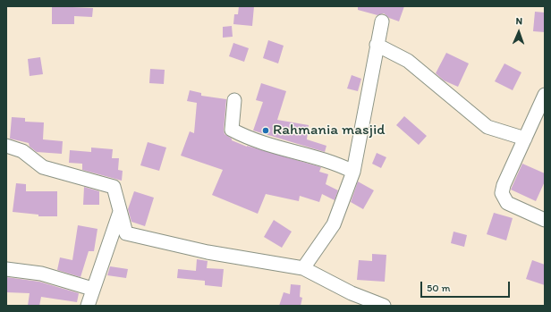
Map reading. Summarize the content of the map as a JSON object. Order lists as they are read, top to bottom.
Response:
{
  "places": ["Rahmania masjid"],
  "scale_bar": "50 m",
  "north": "top"
}
